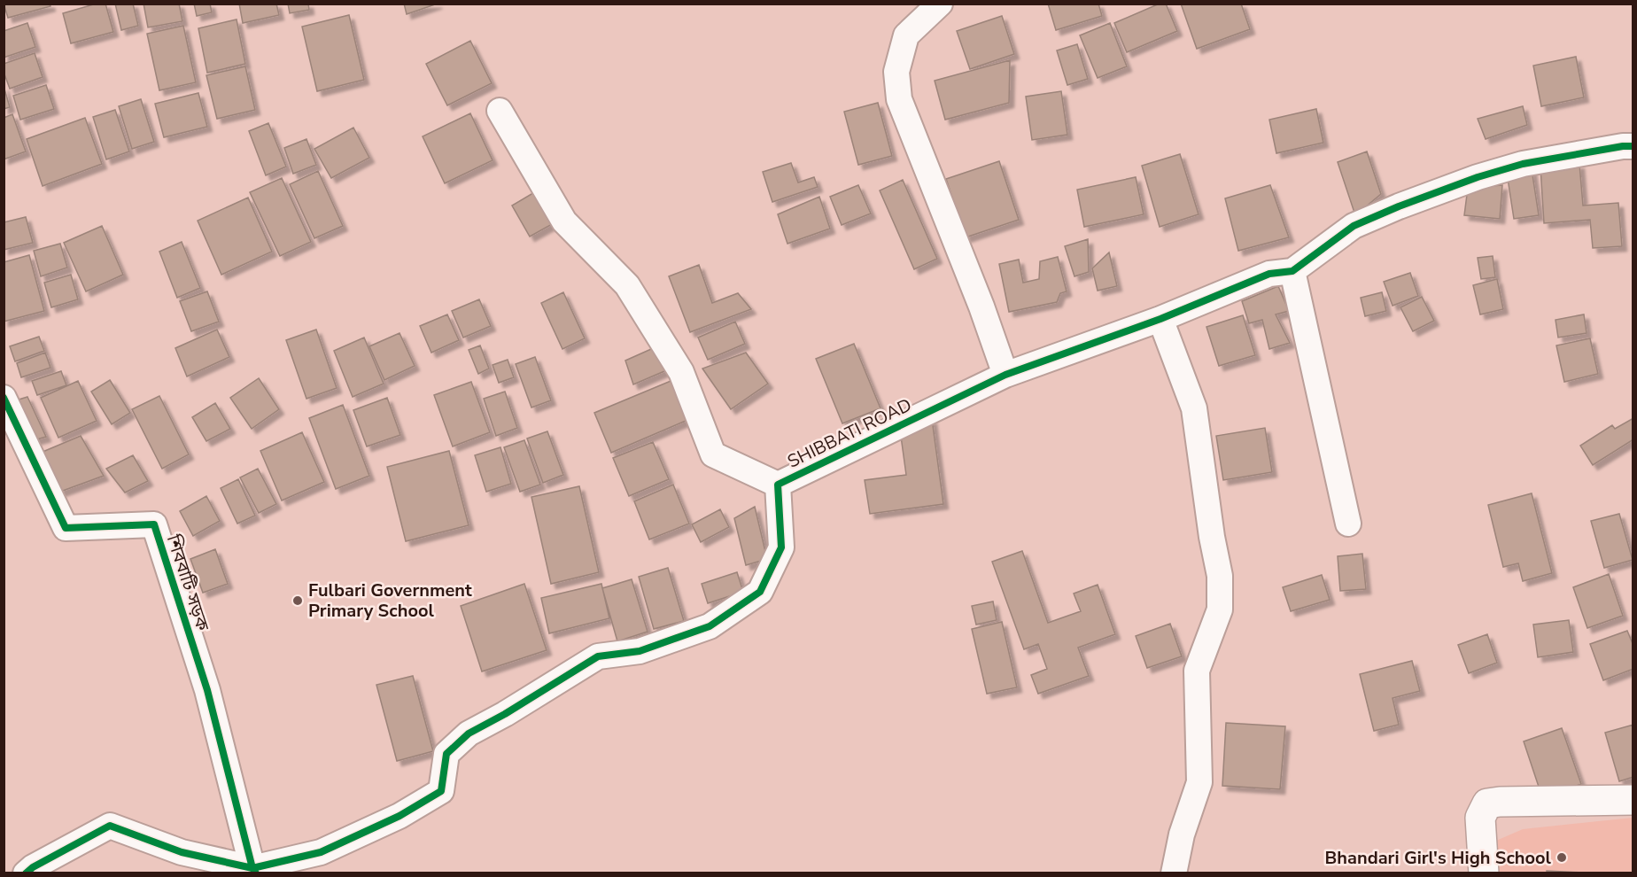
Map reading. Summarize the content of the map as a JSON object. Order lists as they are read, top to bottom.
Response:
{
  "streets": {
    "street": ["SHIBBATI ROAD", "শিববাটি সড়ক"]
  },
  "crossings": [
    ["SHIBBATI ROAD", "শিববাটি সড়ক"]
  ],
  "places": ["Fulbari Government Primary School", "Bhandari Girl's High School"]
}
